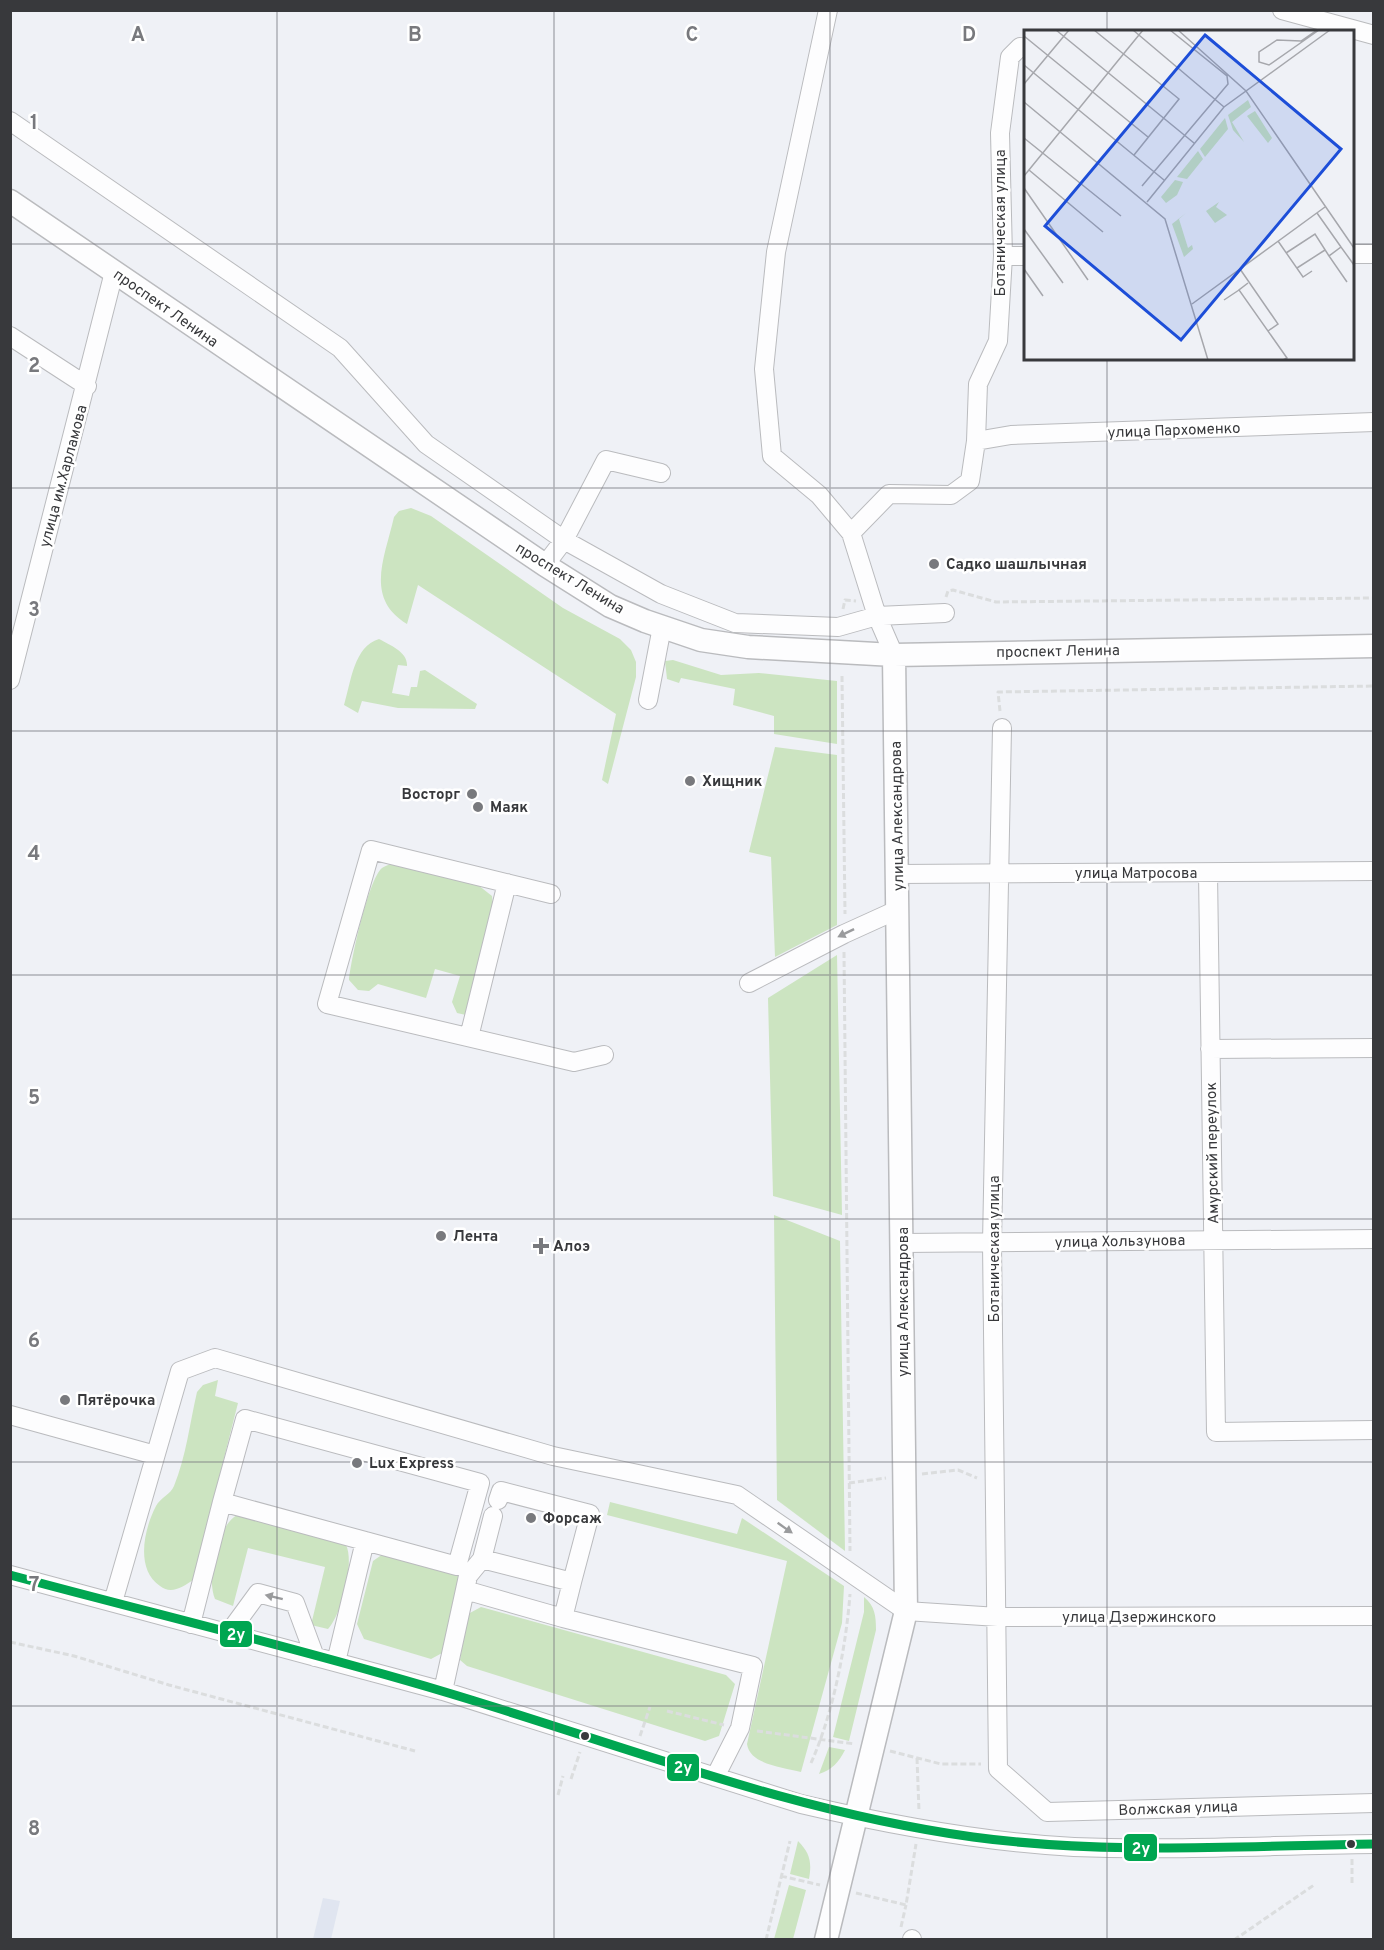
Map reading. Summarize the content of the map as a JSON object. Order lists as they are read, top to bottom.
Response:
{
  "streets": {
    "main road": ["проспект Ленина", "улица Александрова"],
    "street": [
      "Ботаническая улица",
      "улица Пархоменко",
      "улица им.Харламова",
      "улица Матросова",
      "Амурский переулок",
      "улица Хользунова",
      "улица Дзержинского",
      "Волжская улица"
    ]
  },
  "crossings": [
    ["Ботаническая улица", "улица Пархоменко"],
    ["Ботаническая улица", "улица Матросова"],
    ["Ботаническая улица", "улица Хользунова"],
    ["Ботаническая улица", "улица Дзержинского"],
    ["Ботаническая улица", "Волжская улица"],
    ["проспект Ленина", "улица им.Харламова"],
    ["проспект Ленина", "улица Александрова"],
    ["улица Александрова", "улица Матросова"],
    ["улица Александрова", "улица Хользунова"],
    ["улица Александрова", "улица Дзержинского"],
    ["улица Матросова", "Амурский переулок"],
    ["Амурский переулок", "улица Хользунова"]
  ],
  "places": {
    "other": [
      "Садко шашлычная",
      "Хищник",
      "Восторг",
      "Маяк",
      "Лента",
      "Пятёрочка",
      "Lux Express",
      "Форсаж"
    ],
    "health": ["Алоэ"]
  },
  "lines": ["transit line 2у"],
  "grid": {
    "columns": [
      "A",
      "B",
      "C",
      "D"
    ],
    "rows": [
      "1",
      "2",
      "3",
      "4",
      "5",
      "6",
      "7",
      "8"
    ]
  }
}
